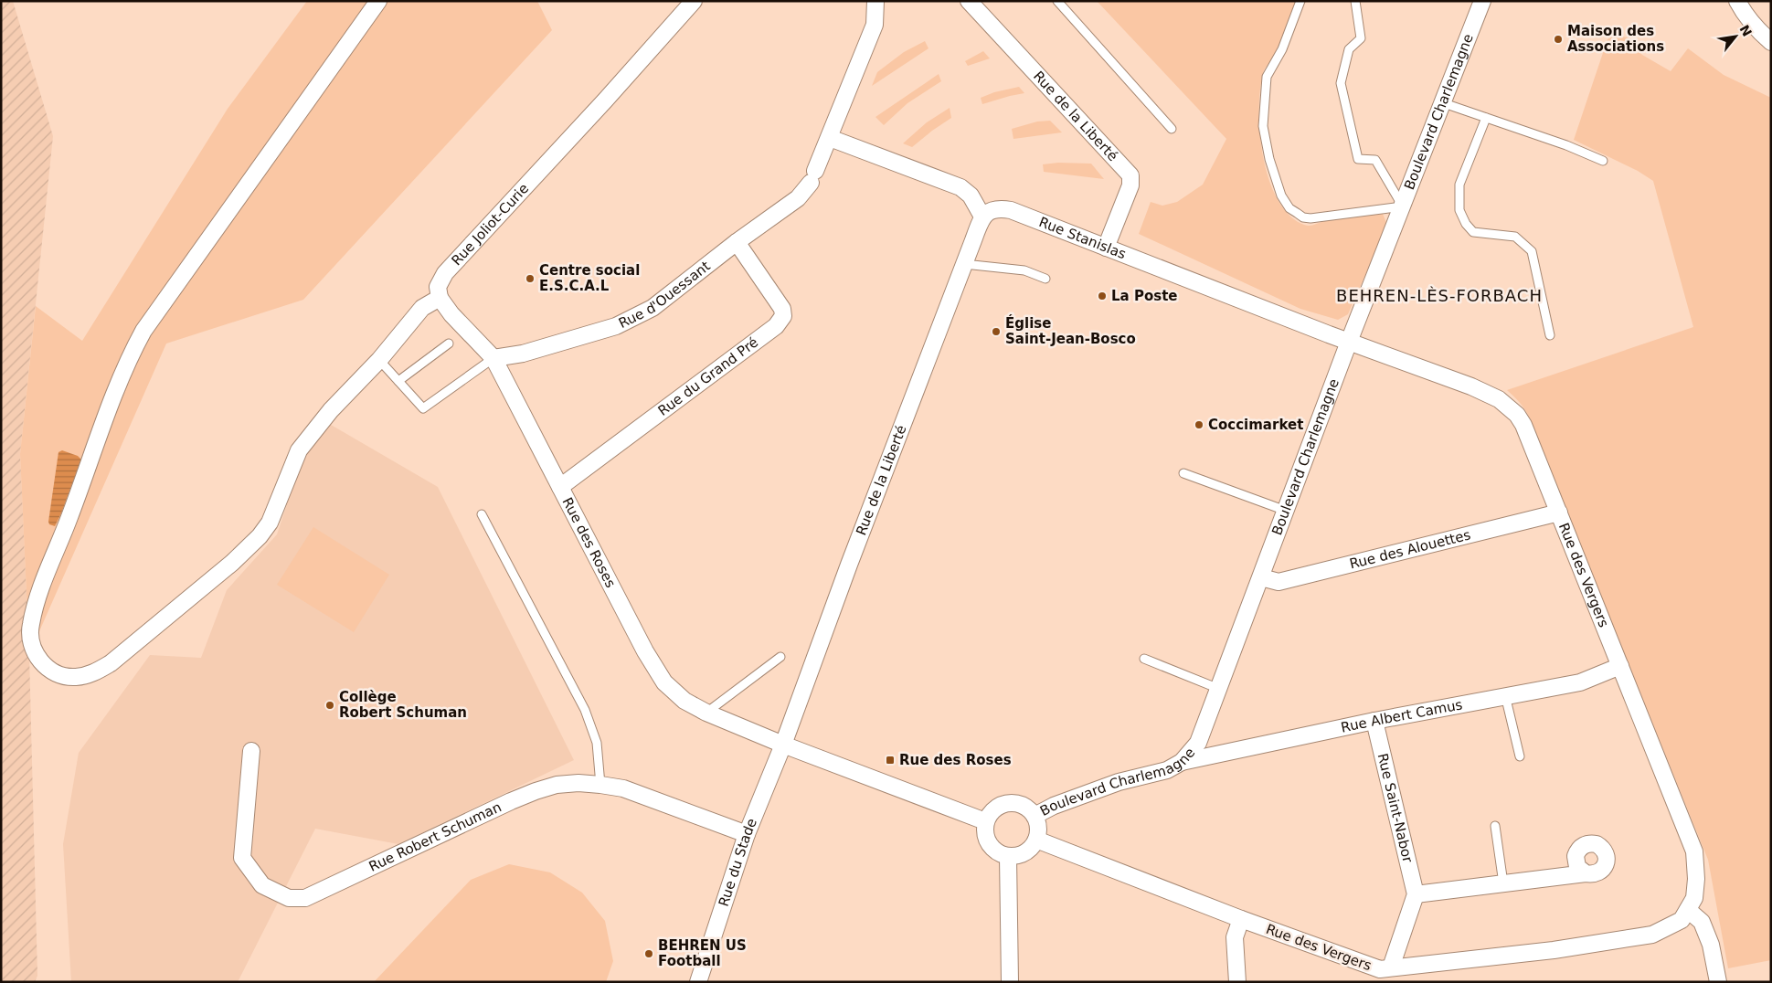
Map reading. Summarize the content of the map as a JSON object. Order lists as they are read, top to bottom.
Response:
{
  "streets": {
    "street": [
      "Boulevard Charlemagne",
      "Rue de la Liberté",
      "Rue Joliot-Curie",
      "Rue Stanislas",
      "Rue d'Ouessant",
      "Rue du Grand Pré",
      "Rue des Roses",
      "Rue des Alouettes",
      "Rue des Vergers",
      "Rue Albert Camus",
      "Rue Saint-Nabor",
      "Rue Robert Schuman",
      "Rue du Stade"
    ]
  },
  "crossings": [
    ["Boulevard Charlemagne", "Rue Stanislas"],
    ["Boulevard Charlemagne", "Rue des Roses"],
    ["Boulevard Charlemagne", "Rue des Alouettes"],
    ["Boulevard Charlemagne", "Rue des Vergers"],
    ["Boulevard Charlemagne", "Rue Albert Camus"],
    ["Rue de la Liberté", "Rue Stanislas"],
    ["Rue de la Liberté", "Rue des Roses"],
    ["Rue de la Liberté", "Rue du Stade"],
    ["Rue Joliot-Curie", "Rue des Roses"],
    ["Rue Stanislas", "Rue des Vergers"],
    ["Rue d'Ouessant", "Rue du Grand Pré"],
    ["Rue d'Ouessant", "Rue des Roses"],
    ["Rue du Grand Pré", "Rue des Roses"],
    ["Rue des Roses", "Rue des Vergers"],
    ["Rue des Roses", "Rue du Stade"],
    ["Rue des Alouettes", "Rue des Vergers"],
    ["Rue des Vergers", "Rue Albert Camus"],
    ["Rue Albert Camus", "Rue Saint-Nabor"],
    ["Rue Robert Schuman", "Rue du Stade"]
  ],
  "districts": ["BEHREN-LÈS-FORBACH"],
  "places": {
    "other": [
      "Maison des Associations",
      "Centre social E.S.C.A.L",
      "La Poste",
      "Église Saint-Jean-Bosco",
      "Coccimarket",
      "Collège Robert Schuman",
      "BEHREN US Football"
    ],
    "transit": ["Rue des Roses"]
  },
  "north": "top right"
}
